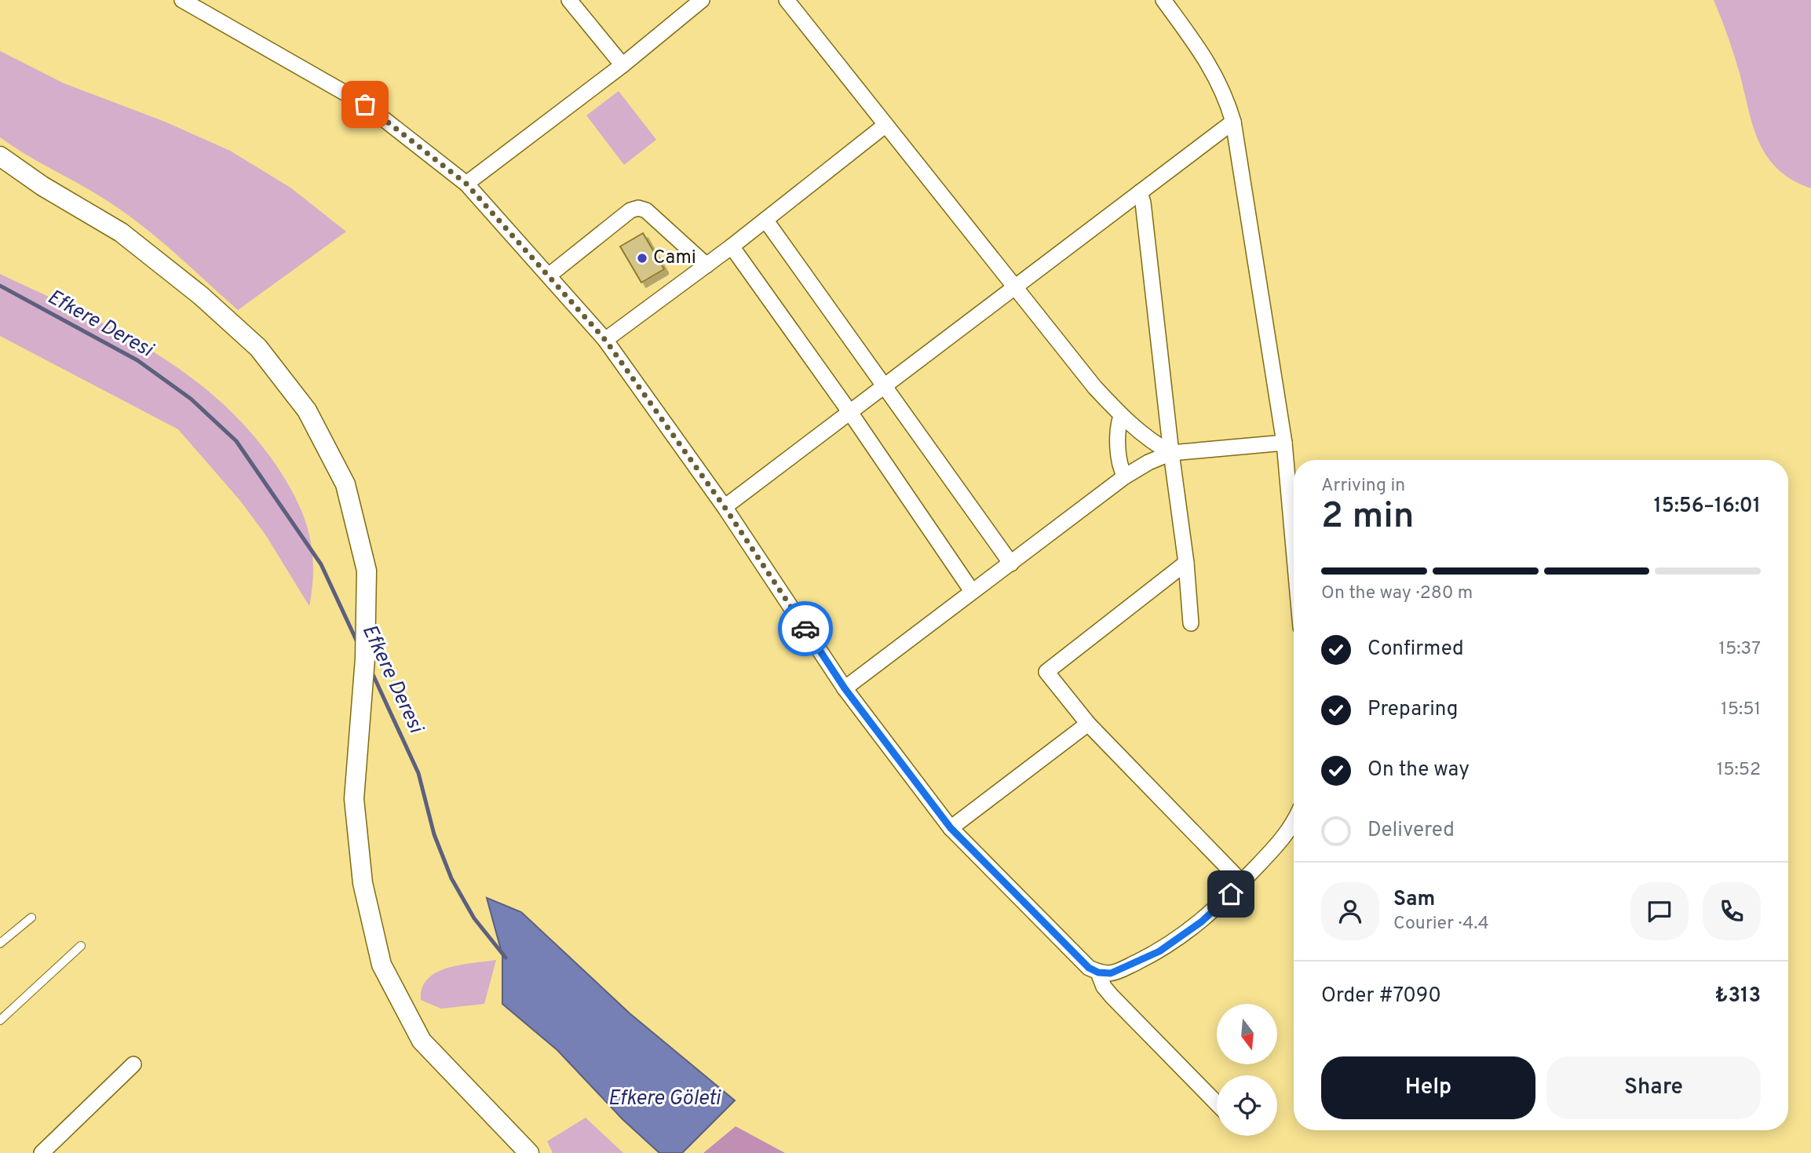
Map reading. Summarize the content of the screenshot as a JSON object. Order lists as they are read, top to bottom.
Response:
{
  "water": ["Efkere Deresi", "Efkere Göleti"],
  "places": ["Cami"],
  "north": "bottom",
  "page": {
    "heading": ["2 min", "Arriving in", "15:56–16:01"],
    "panel": [
      "Sam",
      "Courier · 4.4",
      "Order #7090",
      "₺313"
    ],
    "bar": "On the way · 280 m",
    "list": [
      ["Confirmed", "15:37"],
      ["Preparing", "15:51"],
      ["On the way", "15:52"],
      "Delivered"
    ],
    "buttons": ["Help", "Share"]
  }
}
